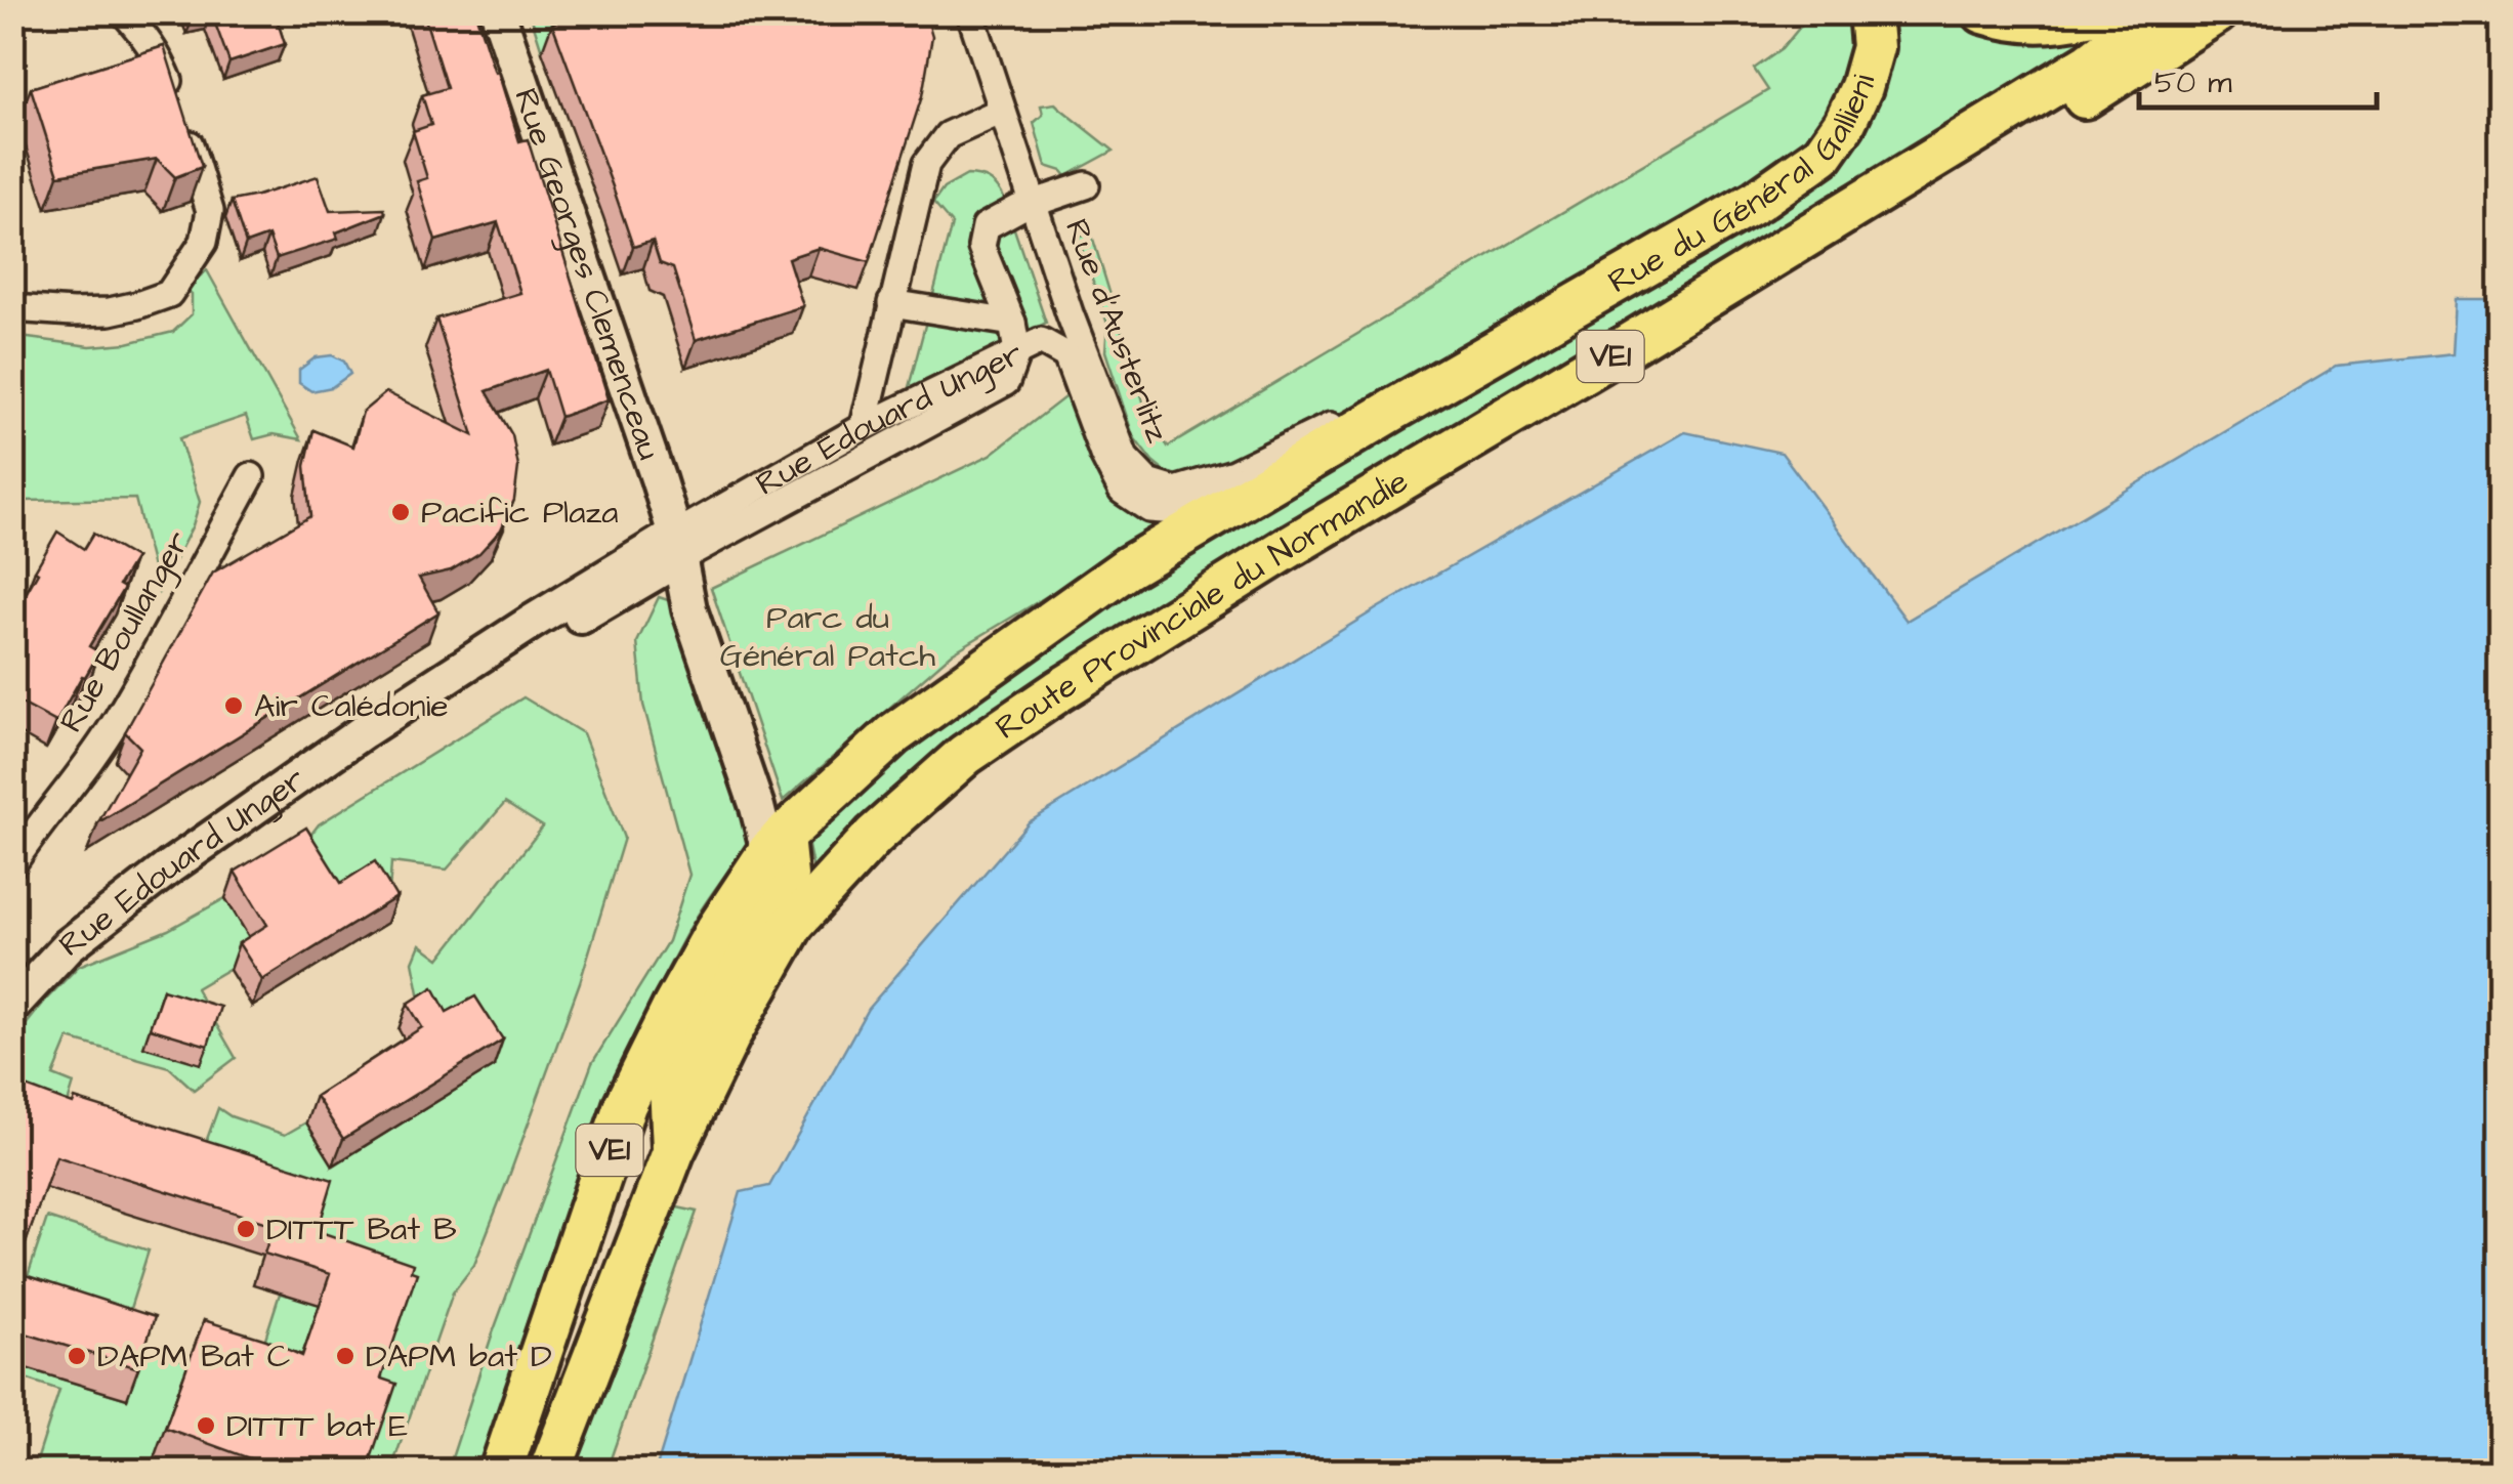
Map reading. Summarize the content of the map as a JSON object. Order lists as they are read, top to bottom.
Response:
{
  "streets": {
    "main road": ["Rue du Général Gallieni", "VE1", "Route Provinciale du Normandie"],
    "street": [
      "Rue Georges Clemenceau",
      "Rue d'Austerlitz",
      "Rue Edouard Unger",
      "Rue Boullanger"
    ]
  },
  "crossings": [
    ["Rue du Général Gallieni", "Rue d'Austerlitz"],
    ["Rue du Général Gallieni", "Route Provinciale du Normandie"],
    ["Rue Georges Clemenceau", "Rue Edouard Unger"],
    ["Rue Georges Clemenceau", "Route Provinciale du Normandie"],
    ["Rue d'Austerlitz", "Rue Edouard Unger"],
    ["Rue d'Austerlitz", "Route Provinciale du Normandie"]
  ],
  "parks": ["Parc du Général Patch"],
  "places": [
    "Pacific Plaza",
    "Air Calédonie",
    "DITTT Bat B",
    "DAPM Bat C",
    "DAPM bat D",
    "DITTT bat E"
  ],
  "scale_bar": "50 m"
}
